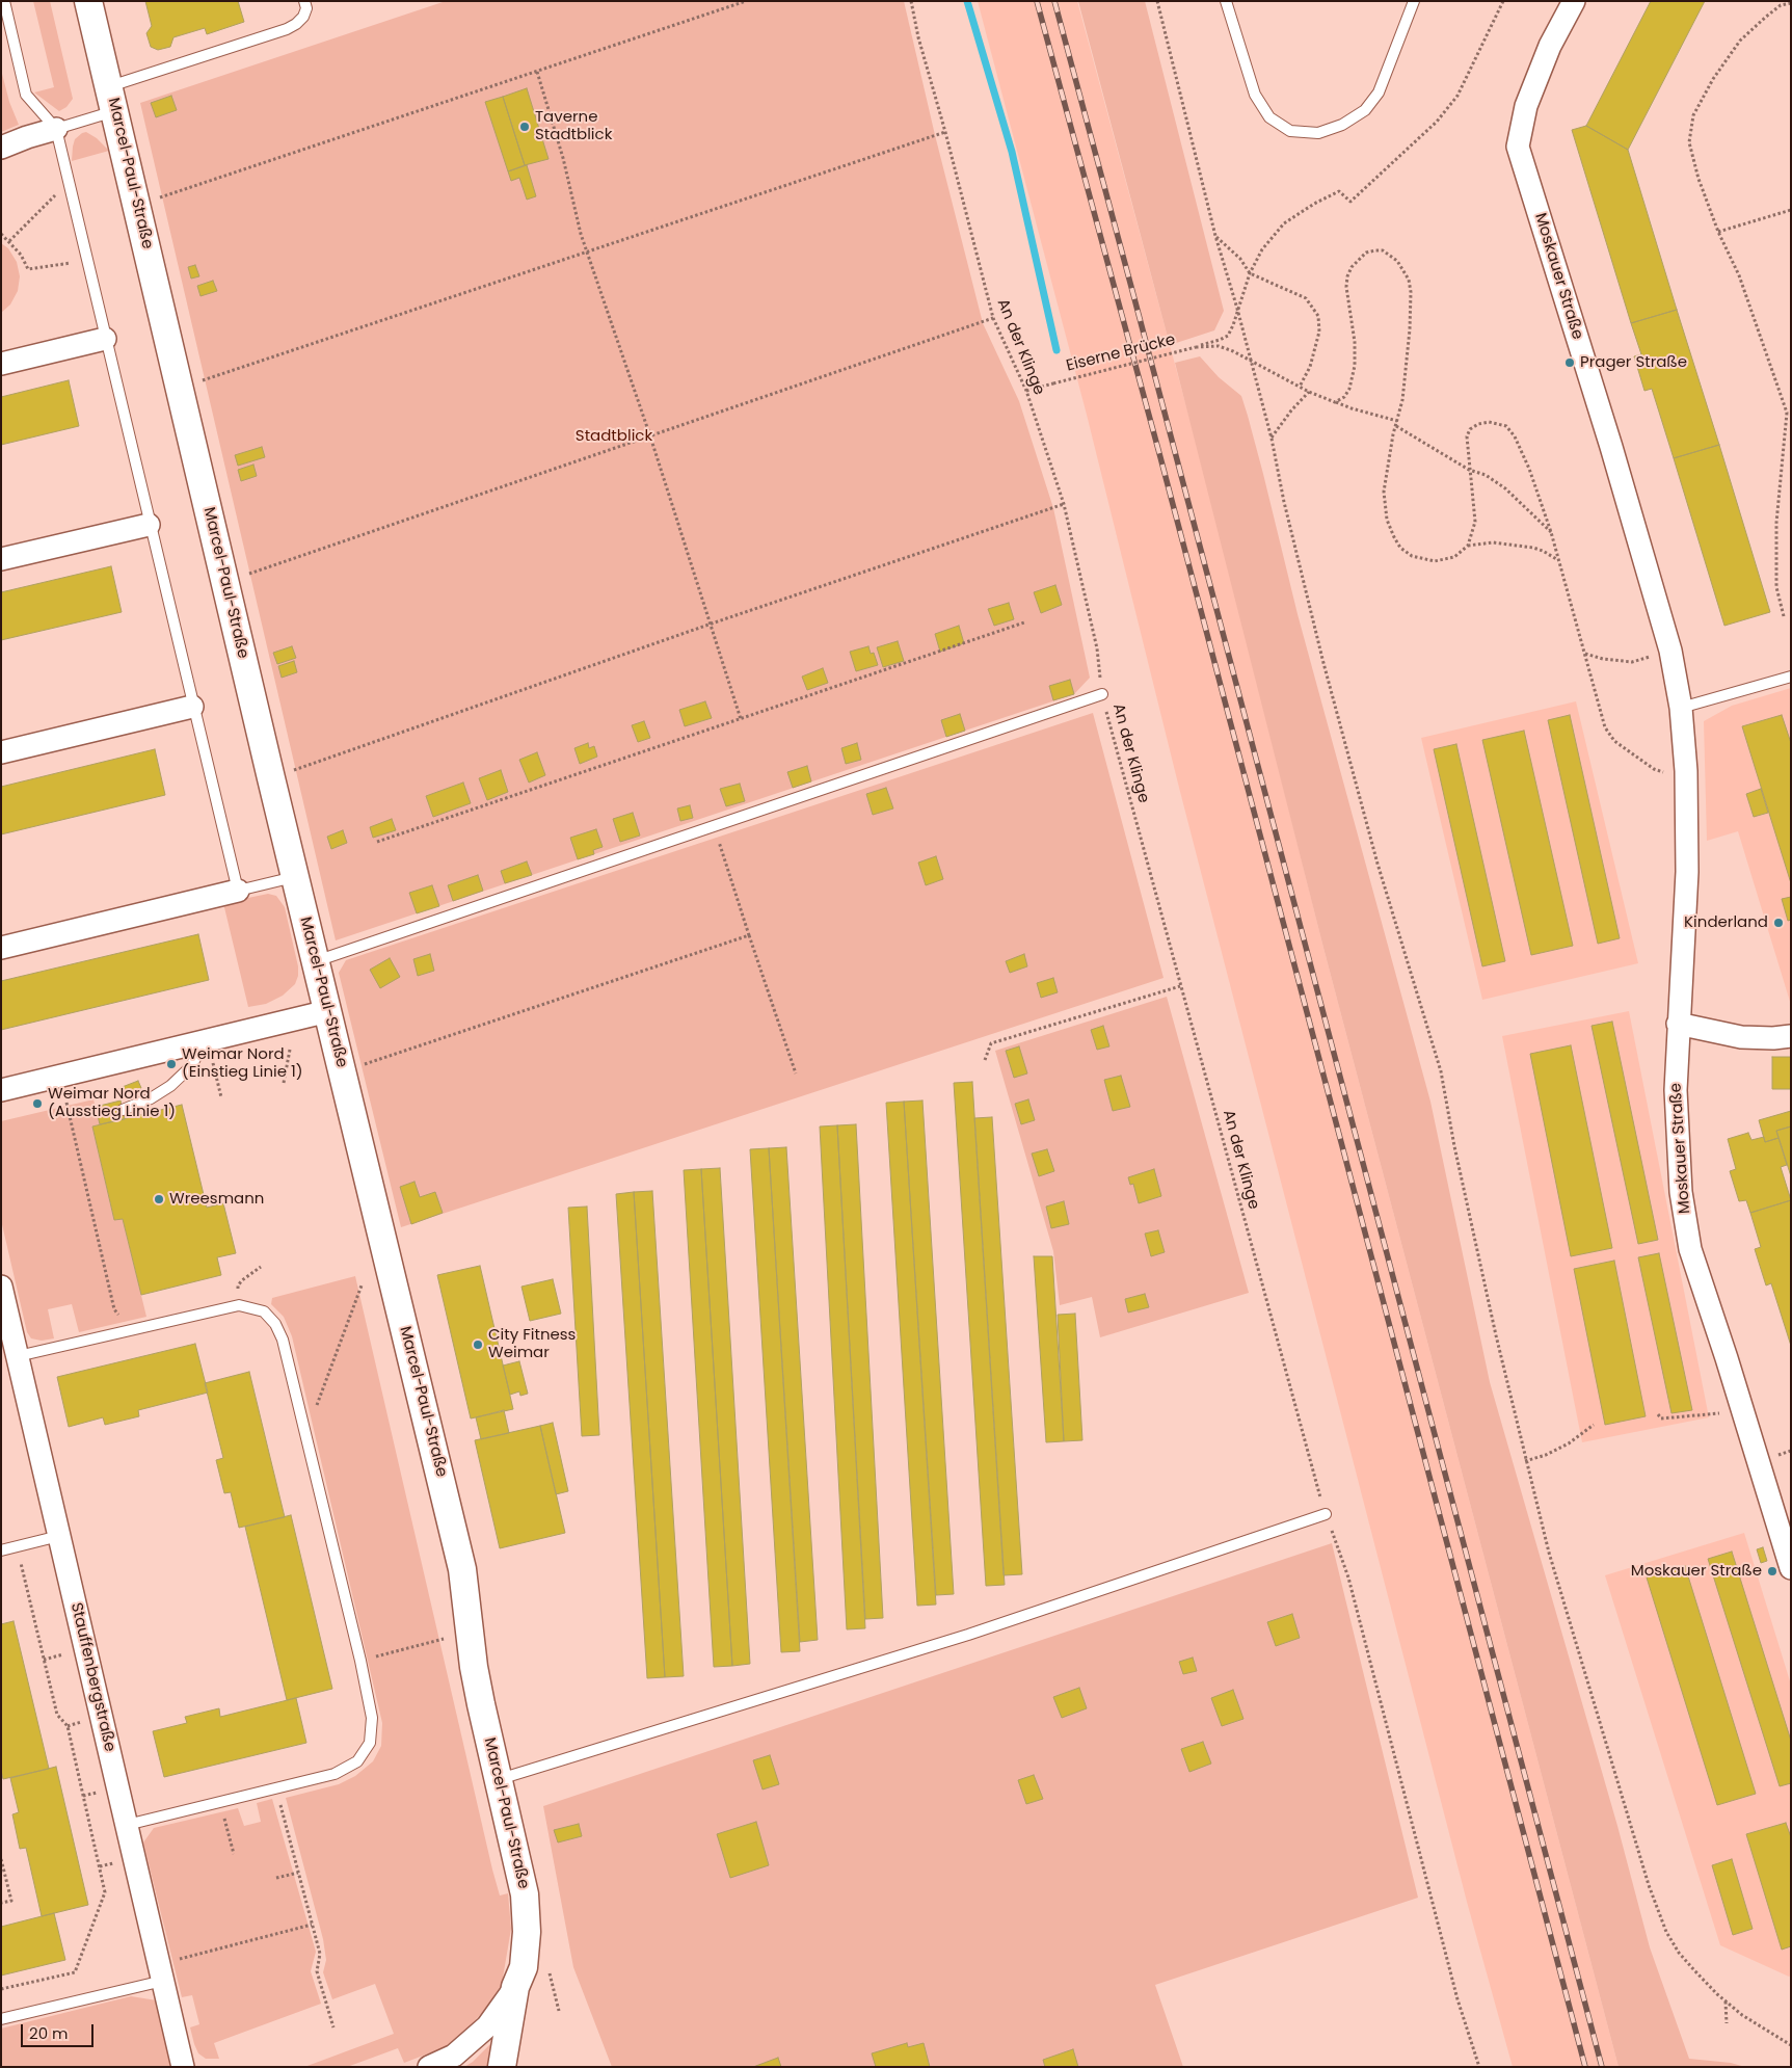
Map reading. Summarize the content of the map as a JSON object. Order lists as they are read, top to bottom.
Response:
{
  "streets": {
    "street": ["Marcel-Paul-Straße", "Moskauer Straße", "Stauffenbergstraße"],
    "path": ["An der Klinge", "Eiserne Brücke"]
  },
  "crossings": [
    ["An der Klinge", "Eiserne Brücke"]
  ],
  "parks": ["Stadtblick"],
  "places": [
    "Taverne Stadtblick",
    "Prager Straße",
    "Kinderland",
    "Weimar Nord (Einstieg Linie 1)",
    "Weimar Nord (Ausstieg Linie 1)",
    "Wreesmann",
    "City Fitness Weimar",
    "Moskauer Straße"
  ],
  "scale_bar": "20 m"
}
